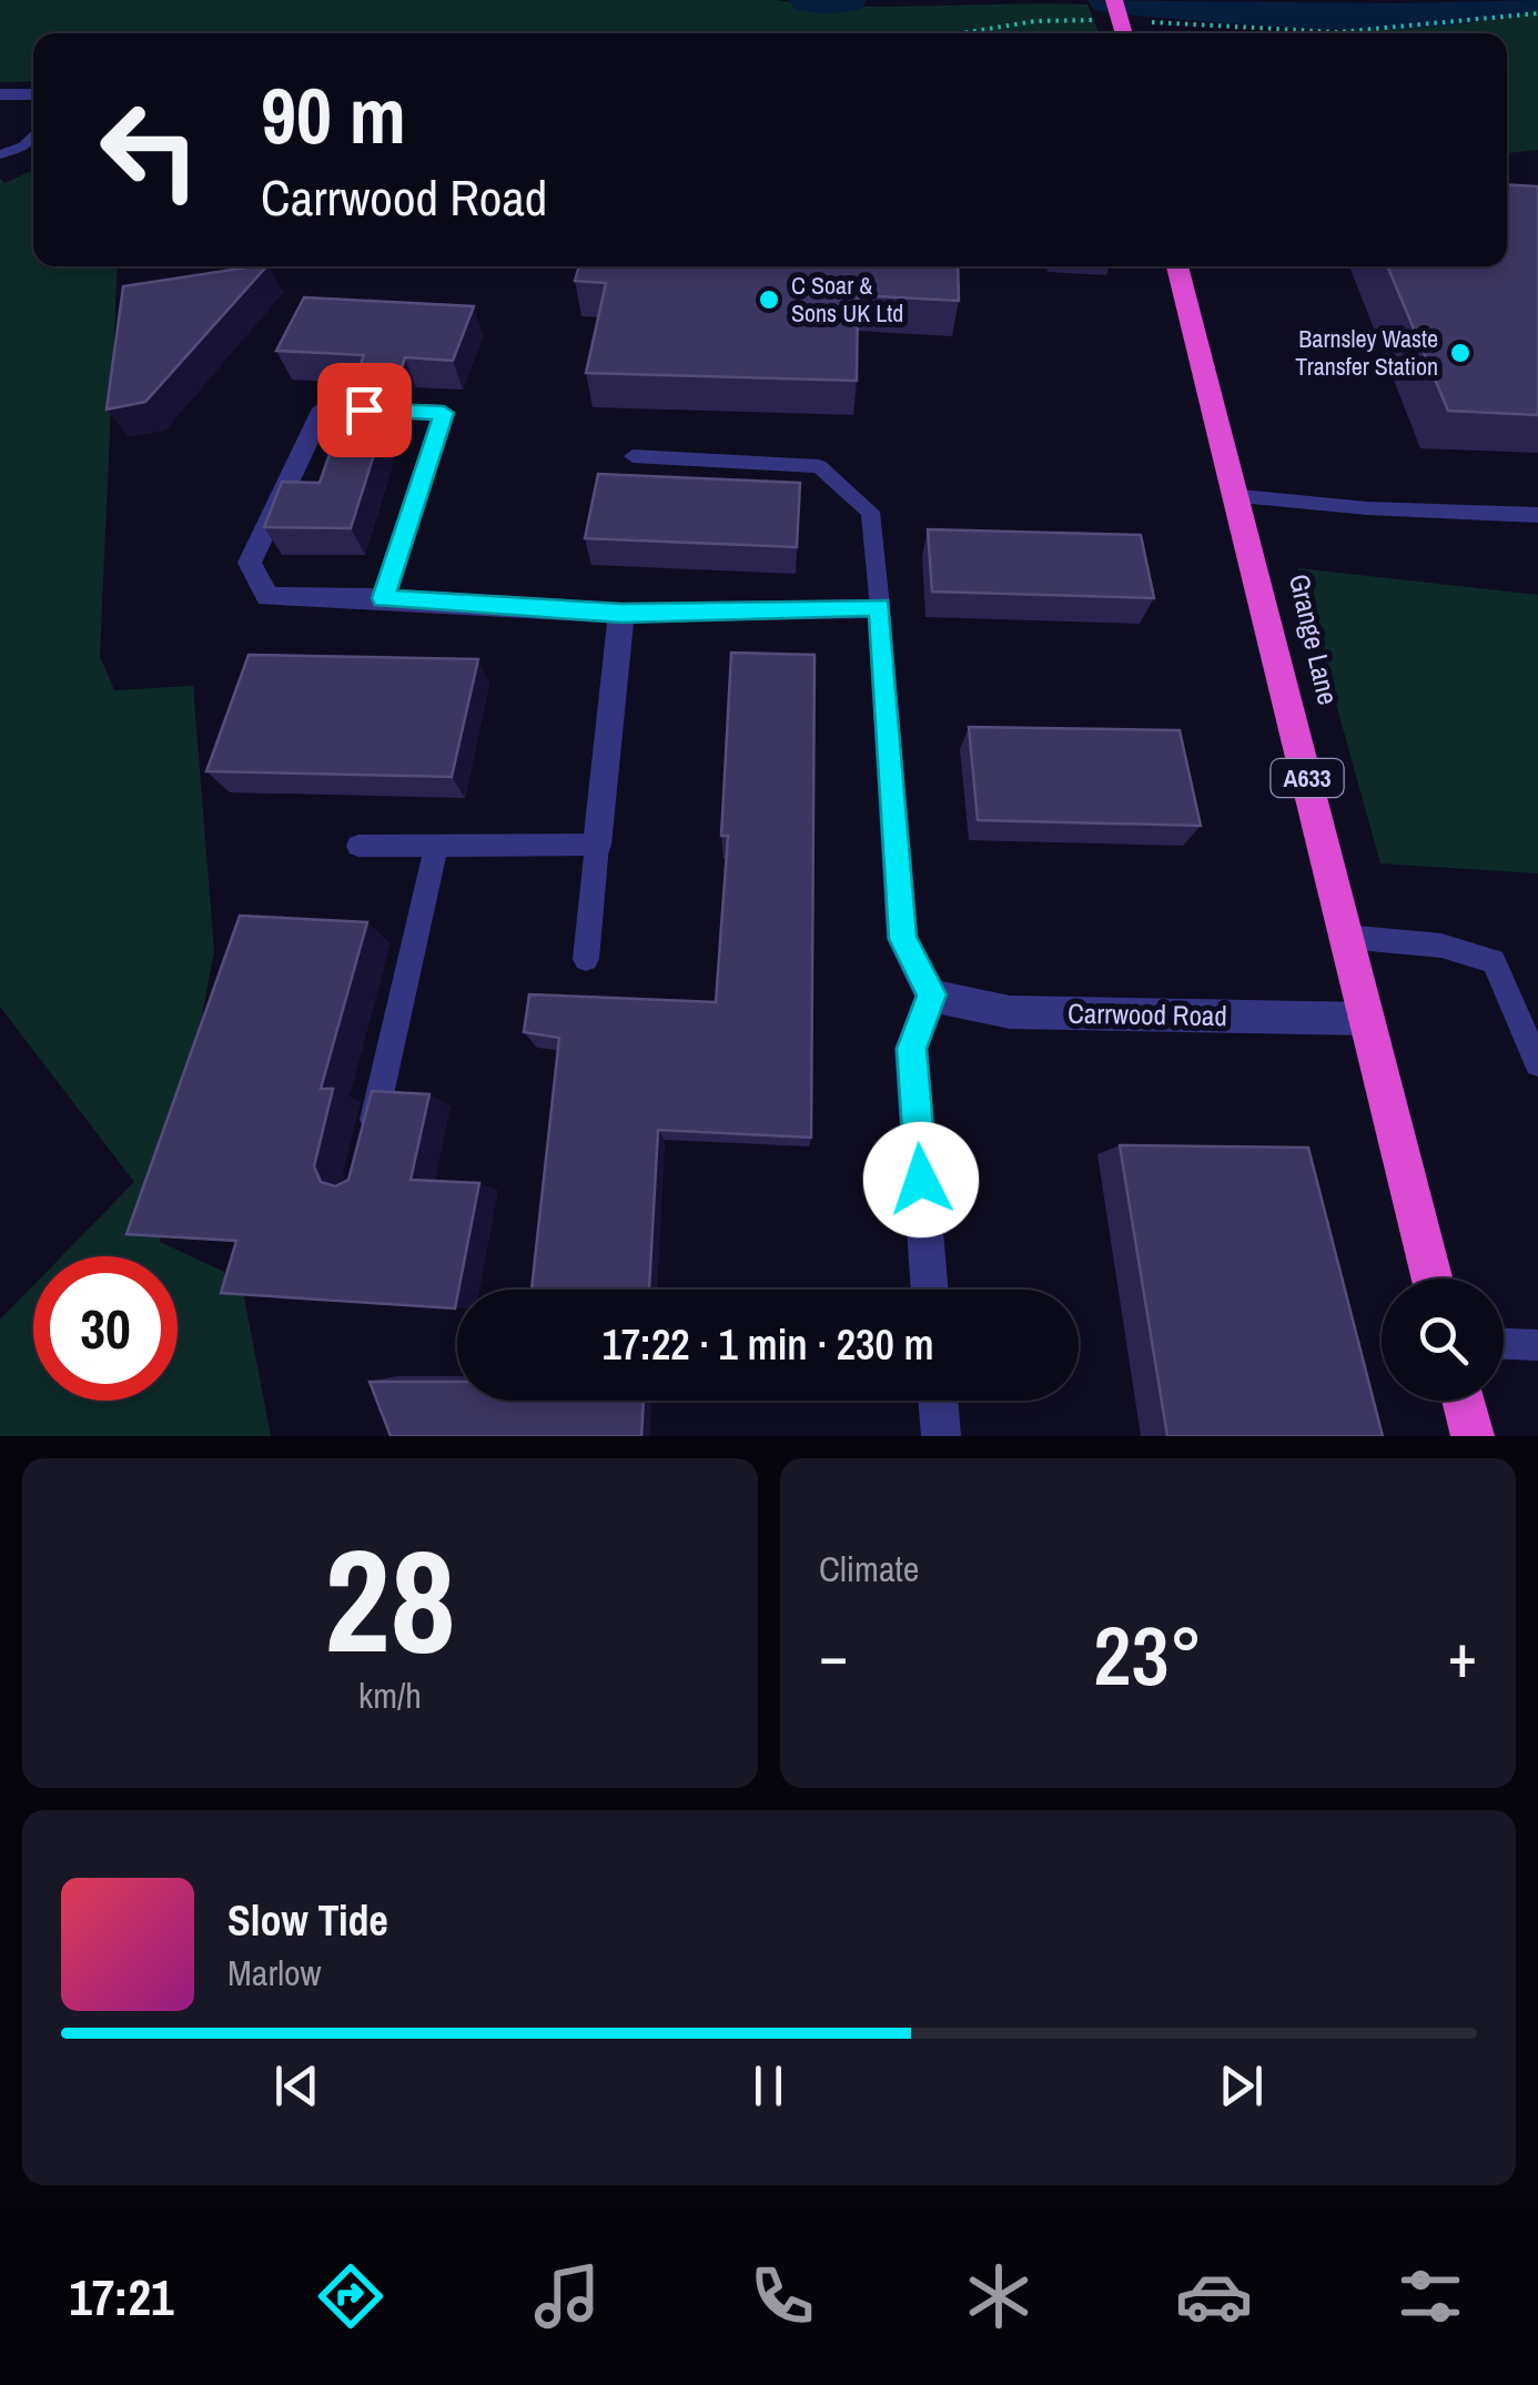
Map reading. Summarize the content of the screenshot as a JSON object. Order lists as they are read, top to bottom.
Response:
{
  "streets": {
    "highway": ["Grange Lane", "A633"],
    "street": ["Carrwood Road"]
  },
  "crossings": [
    ["Grange Lane", "Carrwood Road"]
  ],
  "places": ["C Soar & Sons UK Ltd", "Barnsley Waste Transfer Station"],
  "page": {
    "turn": ["90 m", "Carrwood Road"],
    "limit": "30",
    "trip": "17:22 · 1 min · 230 m",
    "tile": [
      ["28", "km/h"],
      "Climate"
    ],
    "heat": ["−", "23°", "+"],
    "song": ["Slow Tide", "Marlow"],
    "tabs": "17:21"
  }
}
